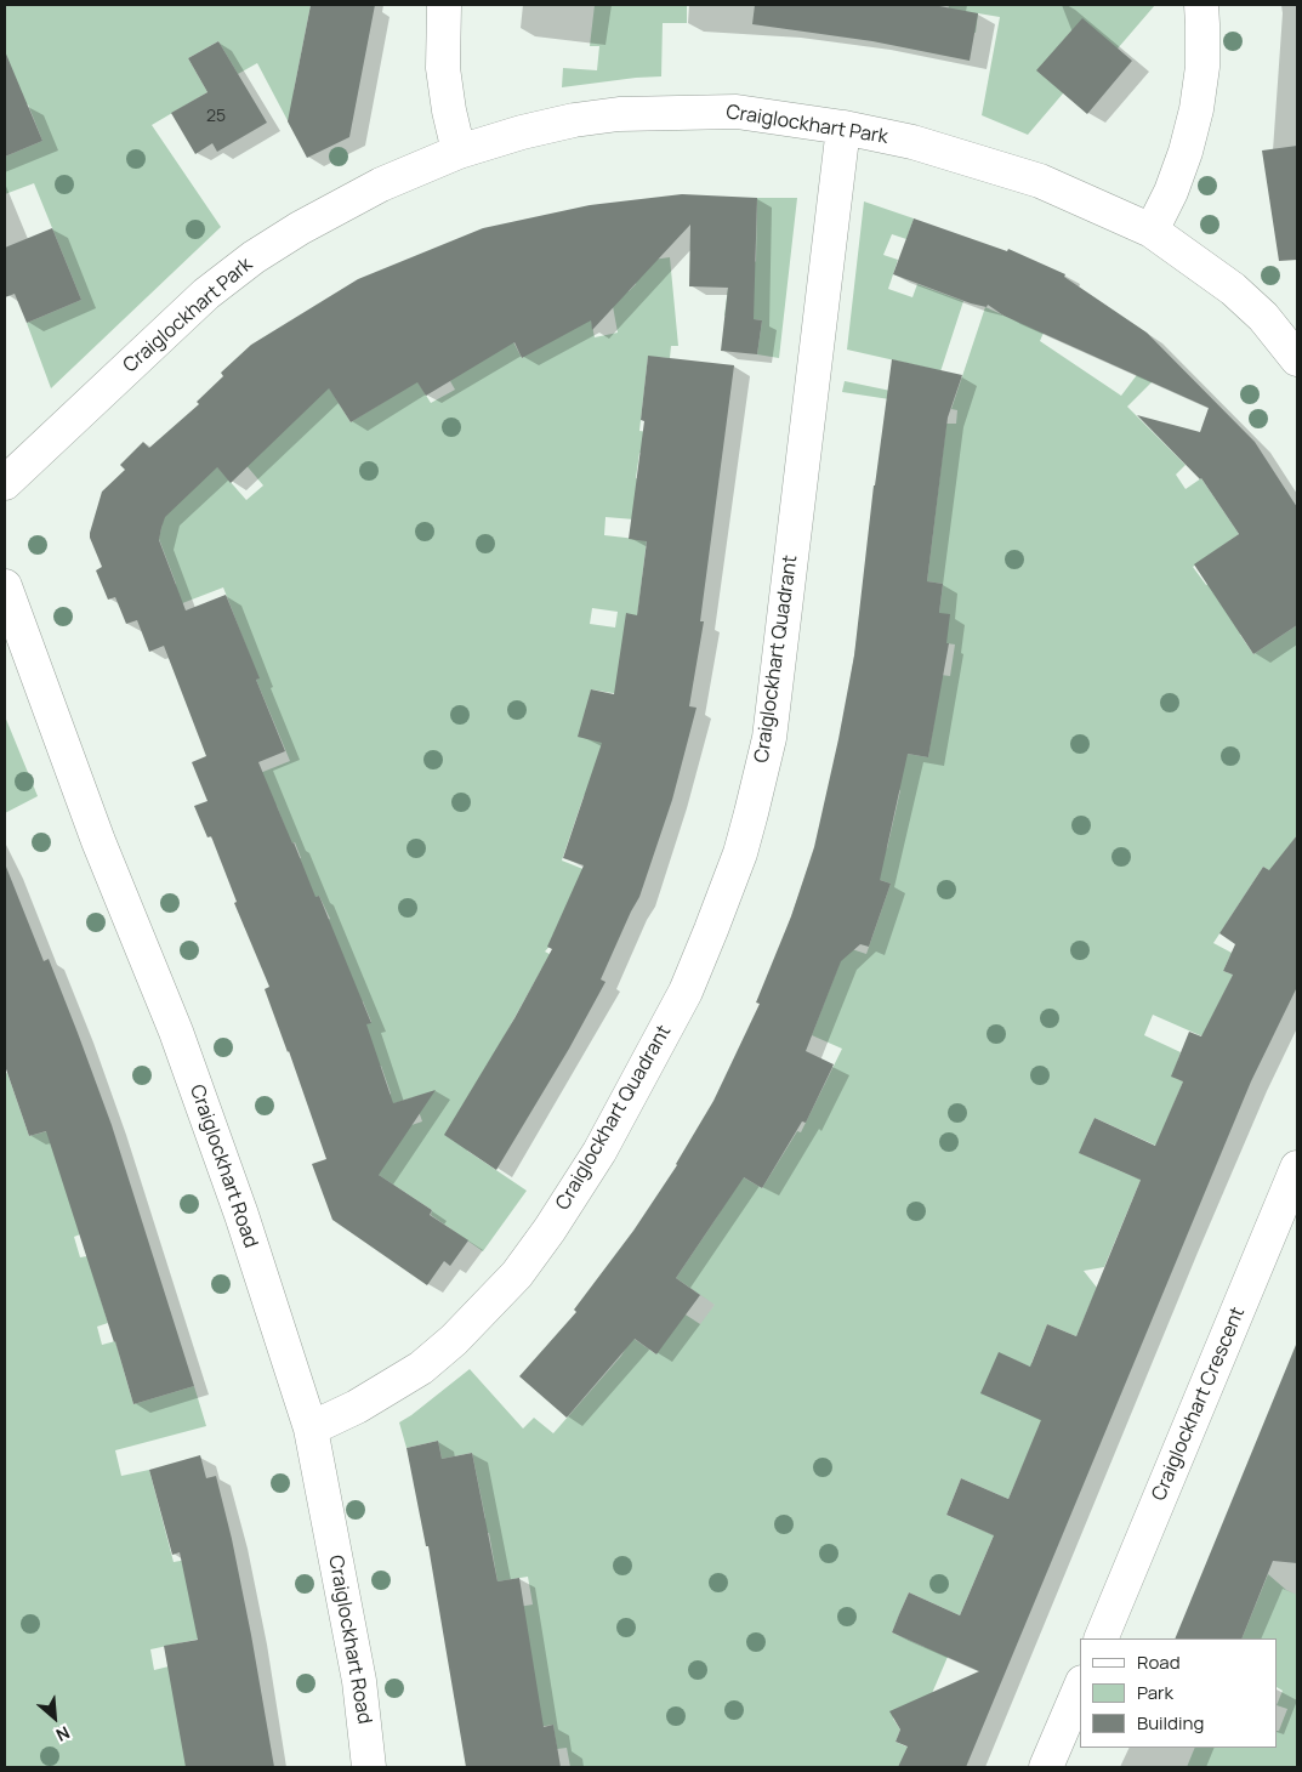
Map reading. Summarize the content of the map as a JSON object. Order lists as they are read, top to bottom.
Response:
{
  "streets": {
    "street": [
      "Craiglockhart Park",
      "Craiglockhart Quadrant",
      "Craiglockhart Road",
      "Craiglockhart Crescent"
    ]
  },
  "crossings": [
    ["Craiglockhart Park", "Craiglockhart Quadrant"],
    ["Craiglockhart Quadrant", "Craiglockhart Road"]
  ],
  "house_numbers": ["25"],
  "legend": ["Road", "Park", "Building"],
  "north": "bottom right"
}
